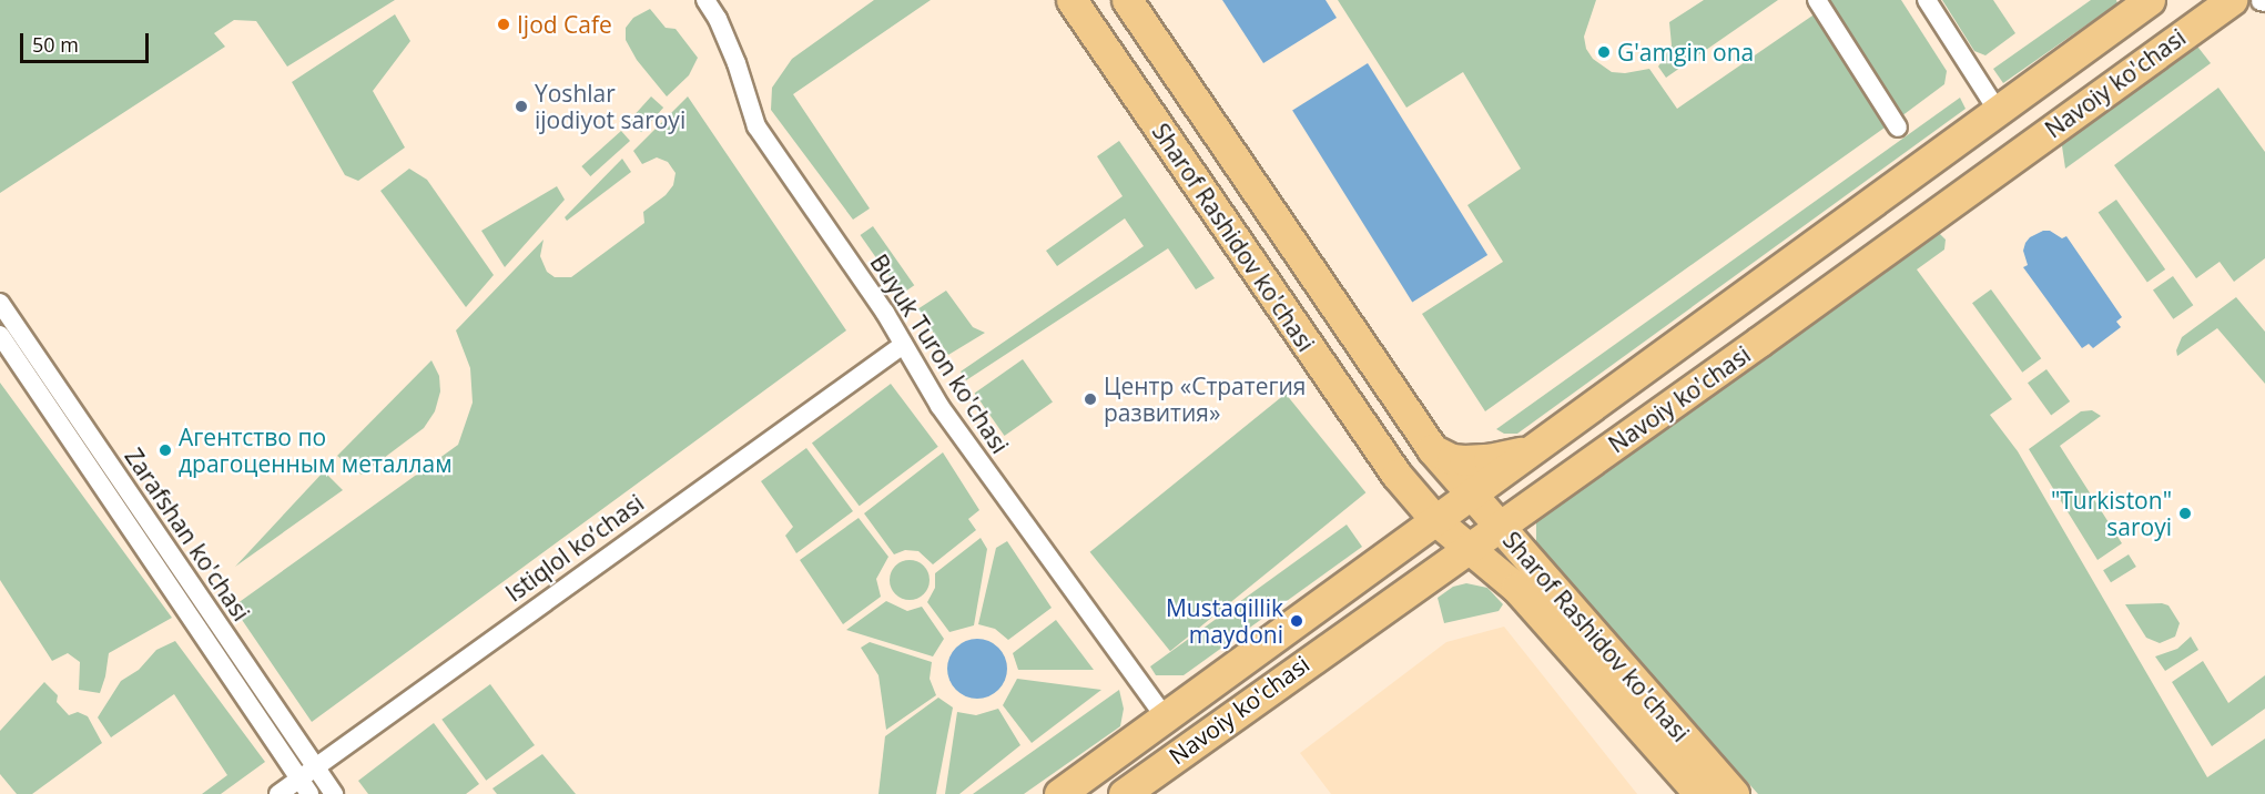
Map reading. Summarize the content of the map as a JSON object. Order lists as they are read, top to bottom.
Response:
{
  "streets": {
    "main road": ["Navoiy ko'chasi", "Sharof Rashidov ko'chasi"],
    "street": ["Buyuk Turon ko'chasi", "Zarafshan ko'chasi", "Istiqlol ko‘chasi"]
  },
  "crossings": [
    ["Navoiy ko'chasi", "Sharof Rashidov ko'chasi"],
    ["Navoiy ko'chasi", "Buyuk Turon ko'chasi"],
    ["Buyuk Turon ko'chasi", "Istiqlol ko‘chasi"],
    ["Zarafshan ko'chasi", "Istiqlol ko‘chasi"]
  ],
  "places": [
    "Ijod Cafe",
    "G'amgin ona",
    "Yoshlar ijodiyot saroyi",
    "Центр «Стратегия развития»",
    "Агентство по драгоценным металлам",
    "\"Turkiston\" saroyi",
    "Mustaqillik maydoni"
  ],
  "scale_bar": "50 m"
}
